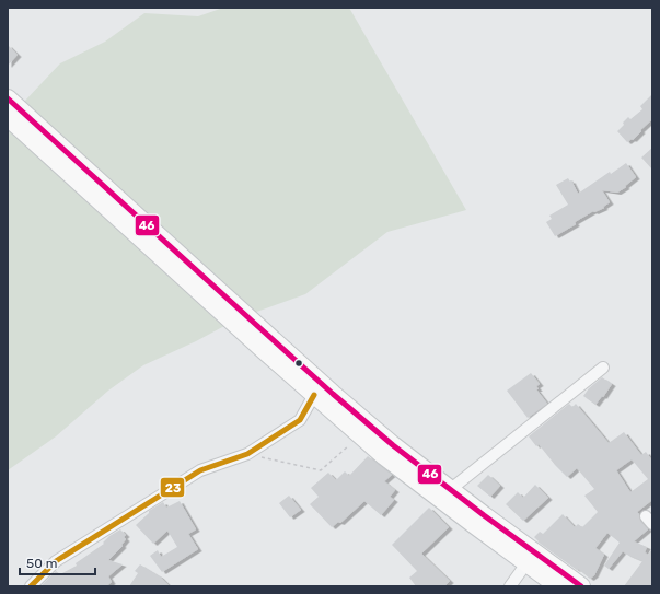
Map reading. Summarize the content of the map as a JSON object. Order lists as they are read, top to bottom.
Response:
{
  "lines": ["transit line 46", "transit line 23"],
  "scale_bar": "50 m"
}
